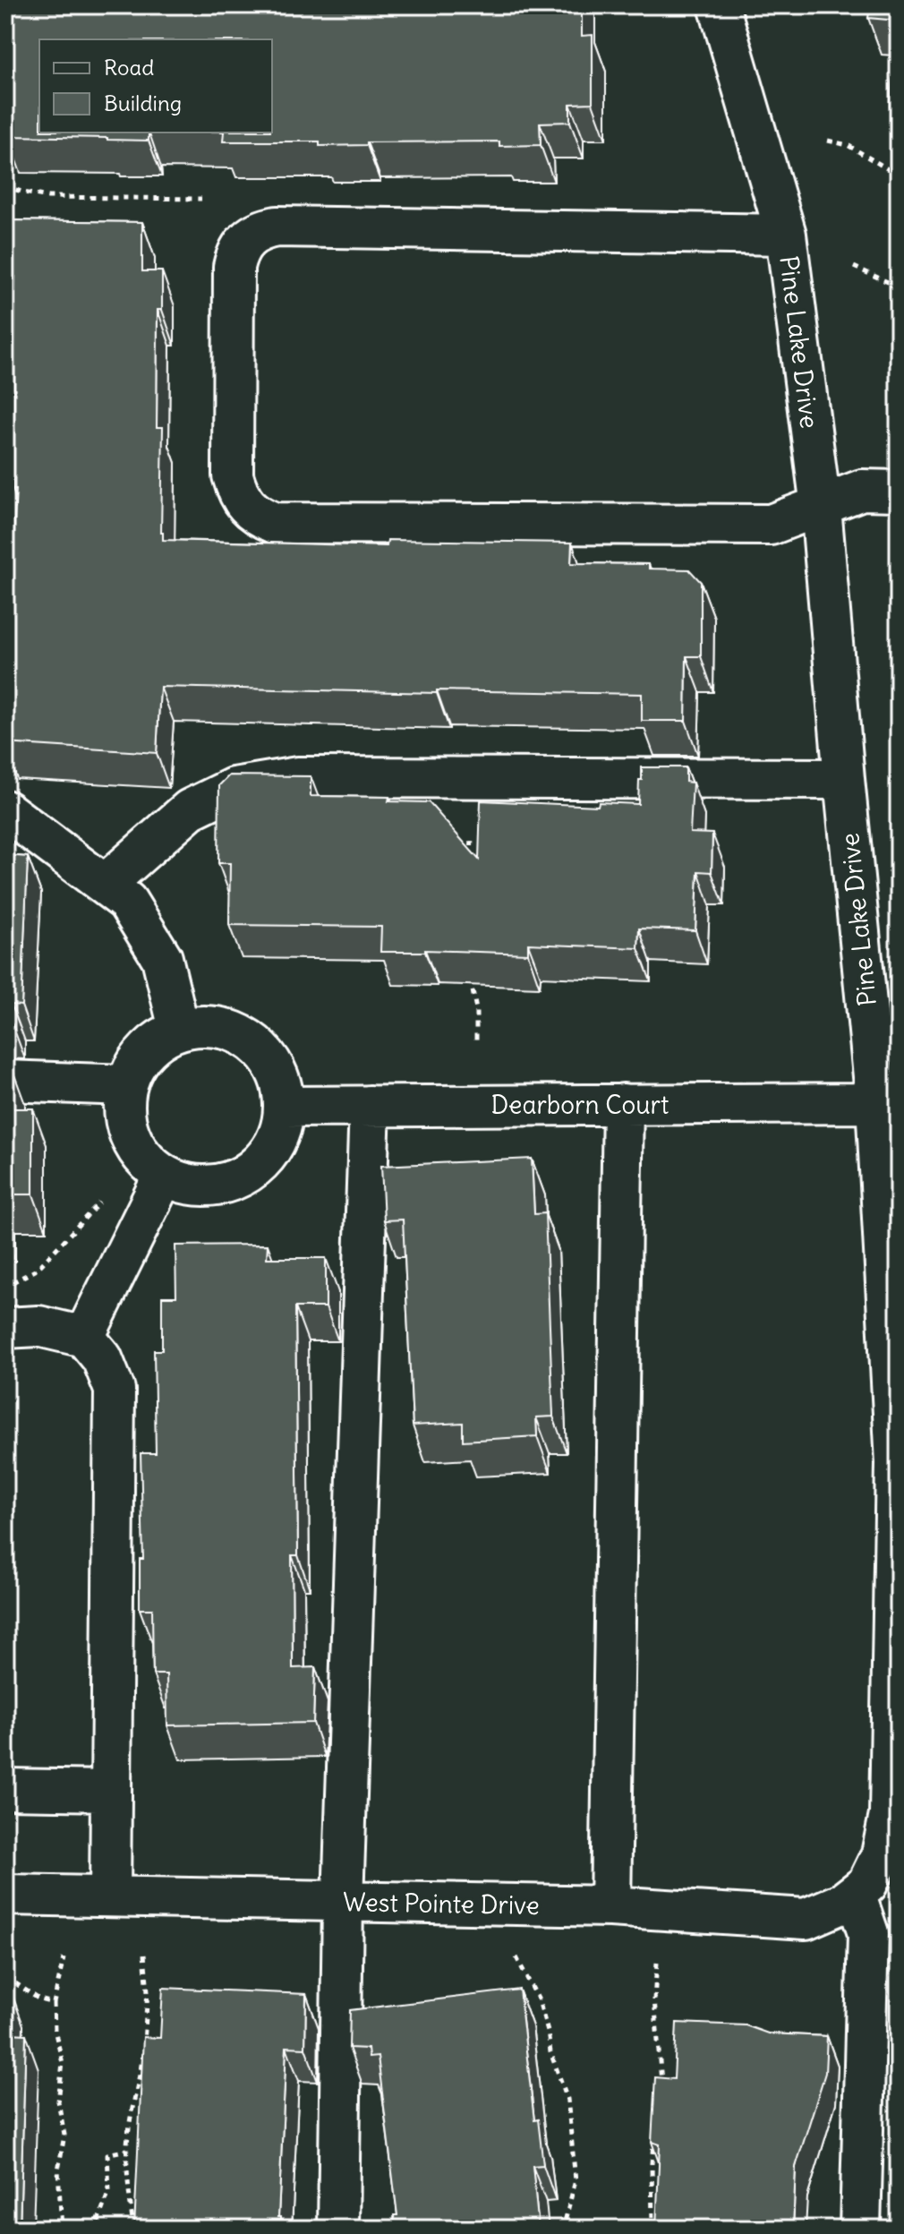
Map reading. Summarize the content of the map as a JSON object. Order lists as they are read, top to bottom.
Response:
{
  "streets": {
    "street": ["Pine Lake Drive", "Dearborn Court", "West Pointe Drive"]
  },
  "crossings": [
    ["Pine Lake Drive", "Dearborn Court"],
    ["Pine Lake Drive", "West Pointe Drive"]
  ],
  "legend": ["Road", "Building"]
}
